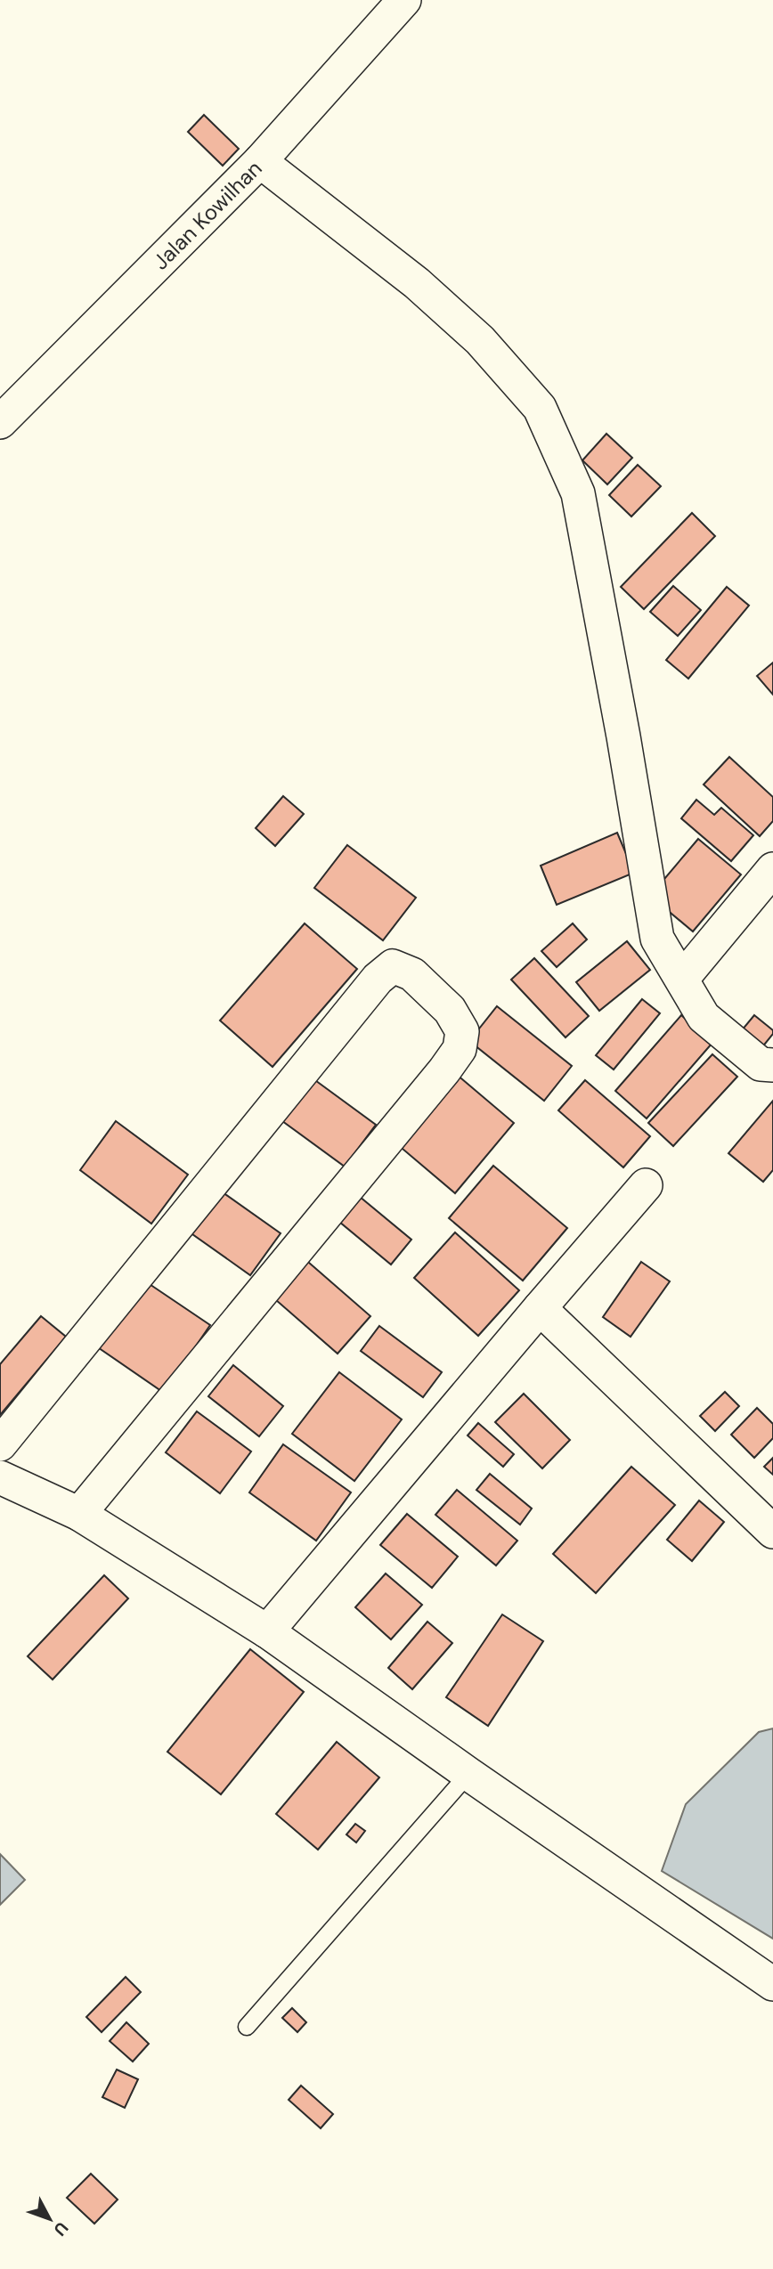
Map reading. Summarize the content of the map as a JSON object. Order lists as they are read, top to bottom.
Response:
{
  "streets": {
    "street": ["Jalan Kowilhan"]
  },
  "north": "bottom right"
}
